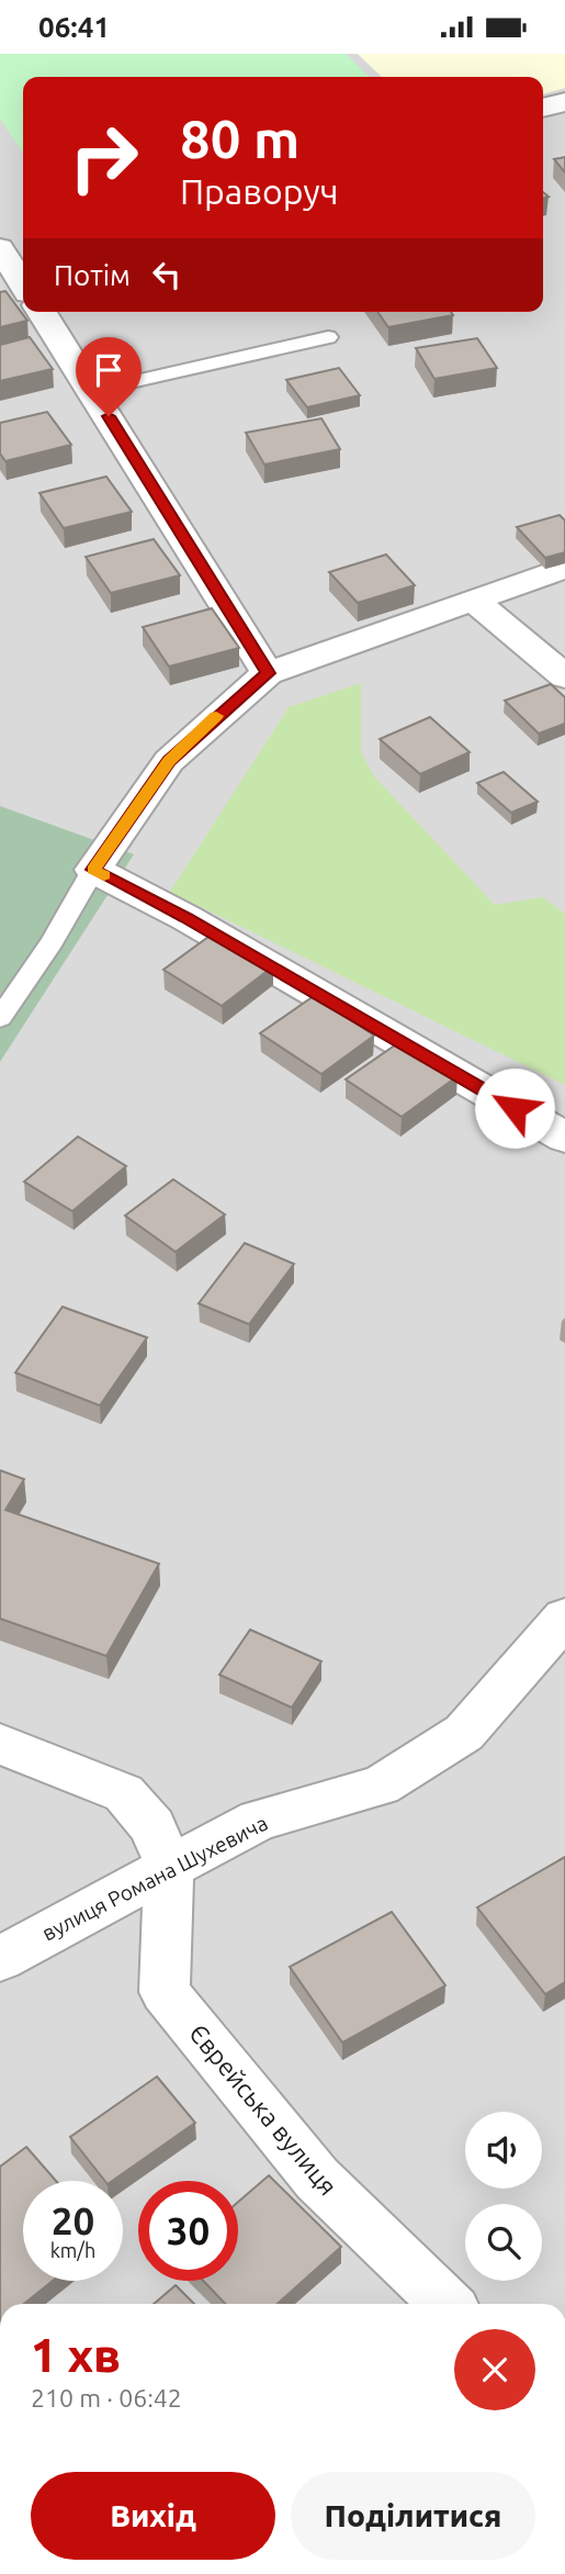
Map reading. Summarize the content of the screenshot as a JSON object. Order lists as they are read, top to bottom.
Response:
{
  "streets": {
    "street": ["вулиця Романа Шухевича", "Єврейська вулиця"]
  },
  "crossings": [
    ["вулиця Романа Шухевича", "Єврейська вулиця"]
  ],
  "page": {
    "status": "06:41",
    "turn": ["80 m", "Праворуч"],
    "then": "Потім",
    "speed": "20 km/h",
    "limit": "30",
    "heading": ["1 хв", "210 m · 06:42"],
    "buttons": ["Вихід", "Поділитися"]
  }
}
